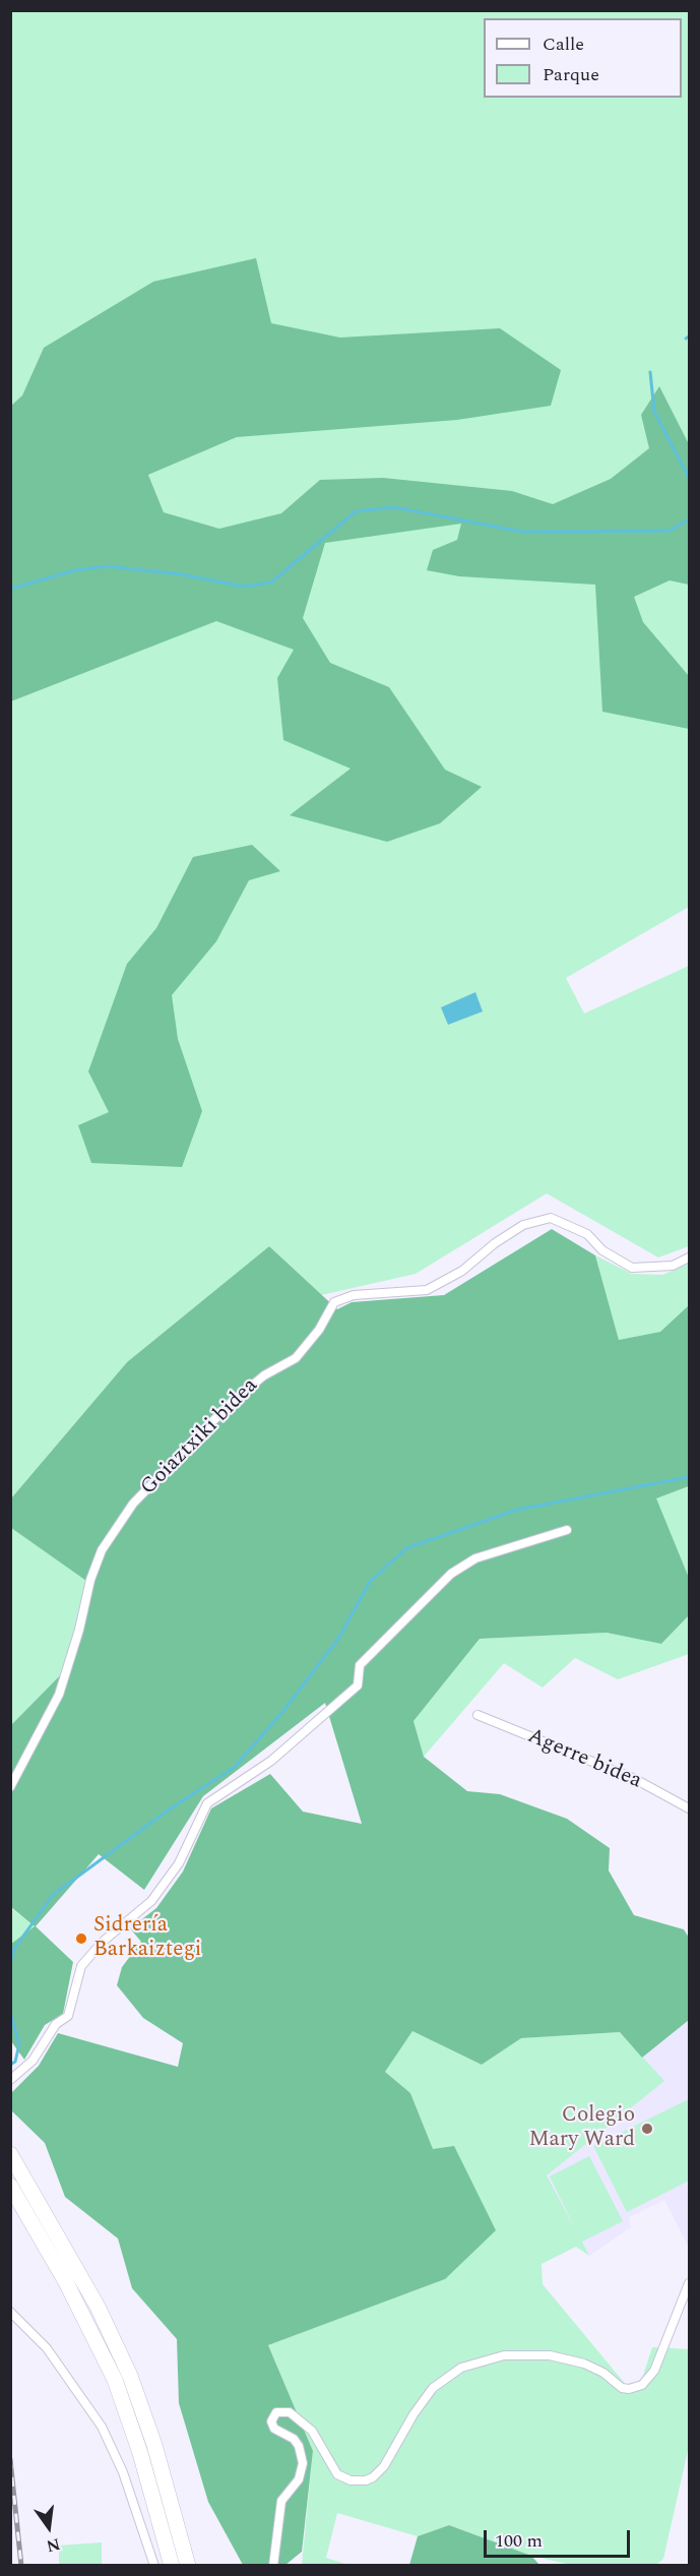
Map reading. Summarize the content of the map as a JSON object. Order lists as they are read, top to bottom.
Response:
{
  "streets": {
    "street": ["Goiaztxiki bidea", "Agerre bidea"]
  },
  "places": ["Sidrería Barkaiztegi", "Colegio Mary Ward"],
  "legend": ["Calle", "Parque"],
  "scale_bar": "100 m",
  "north": "bottom"
}
